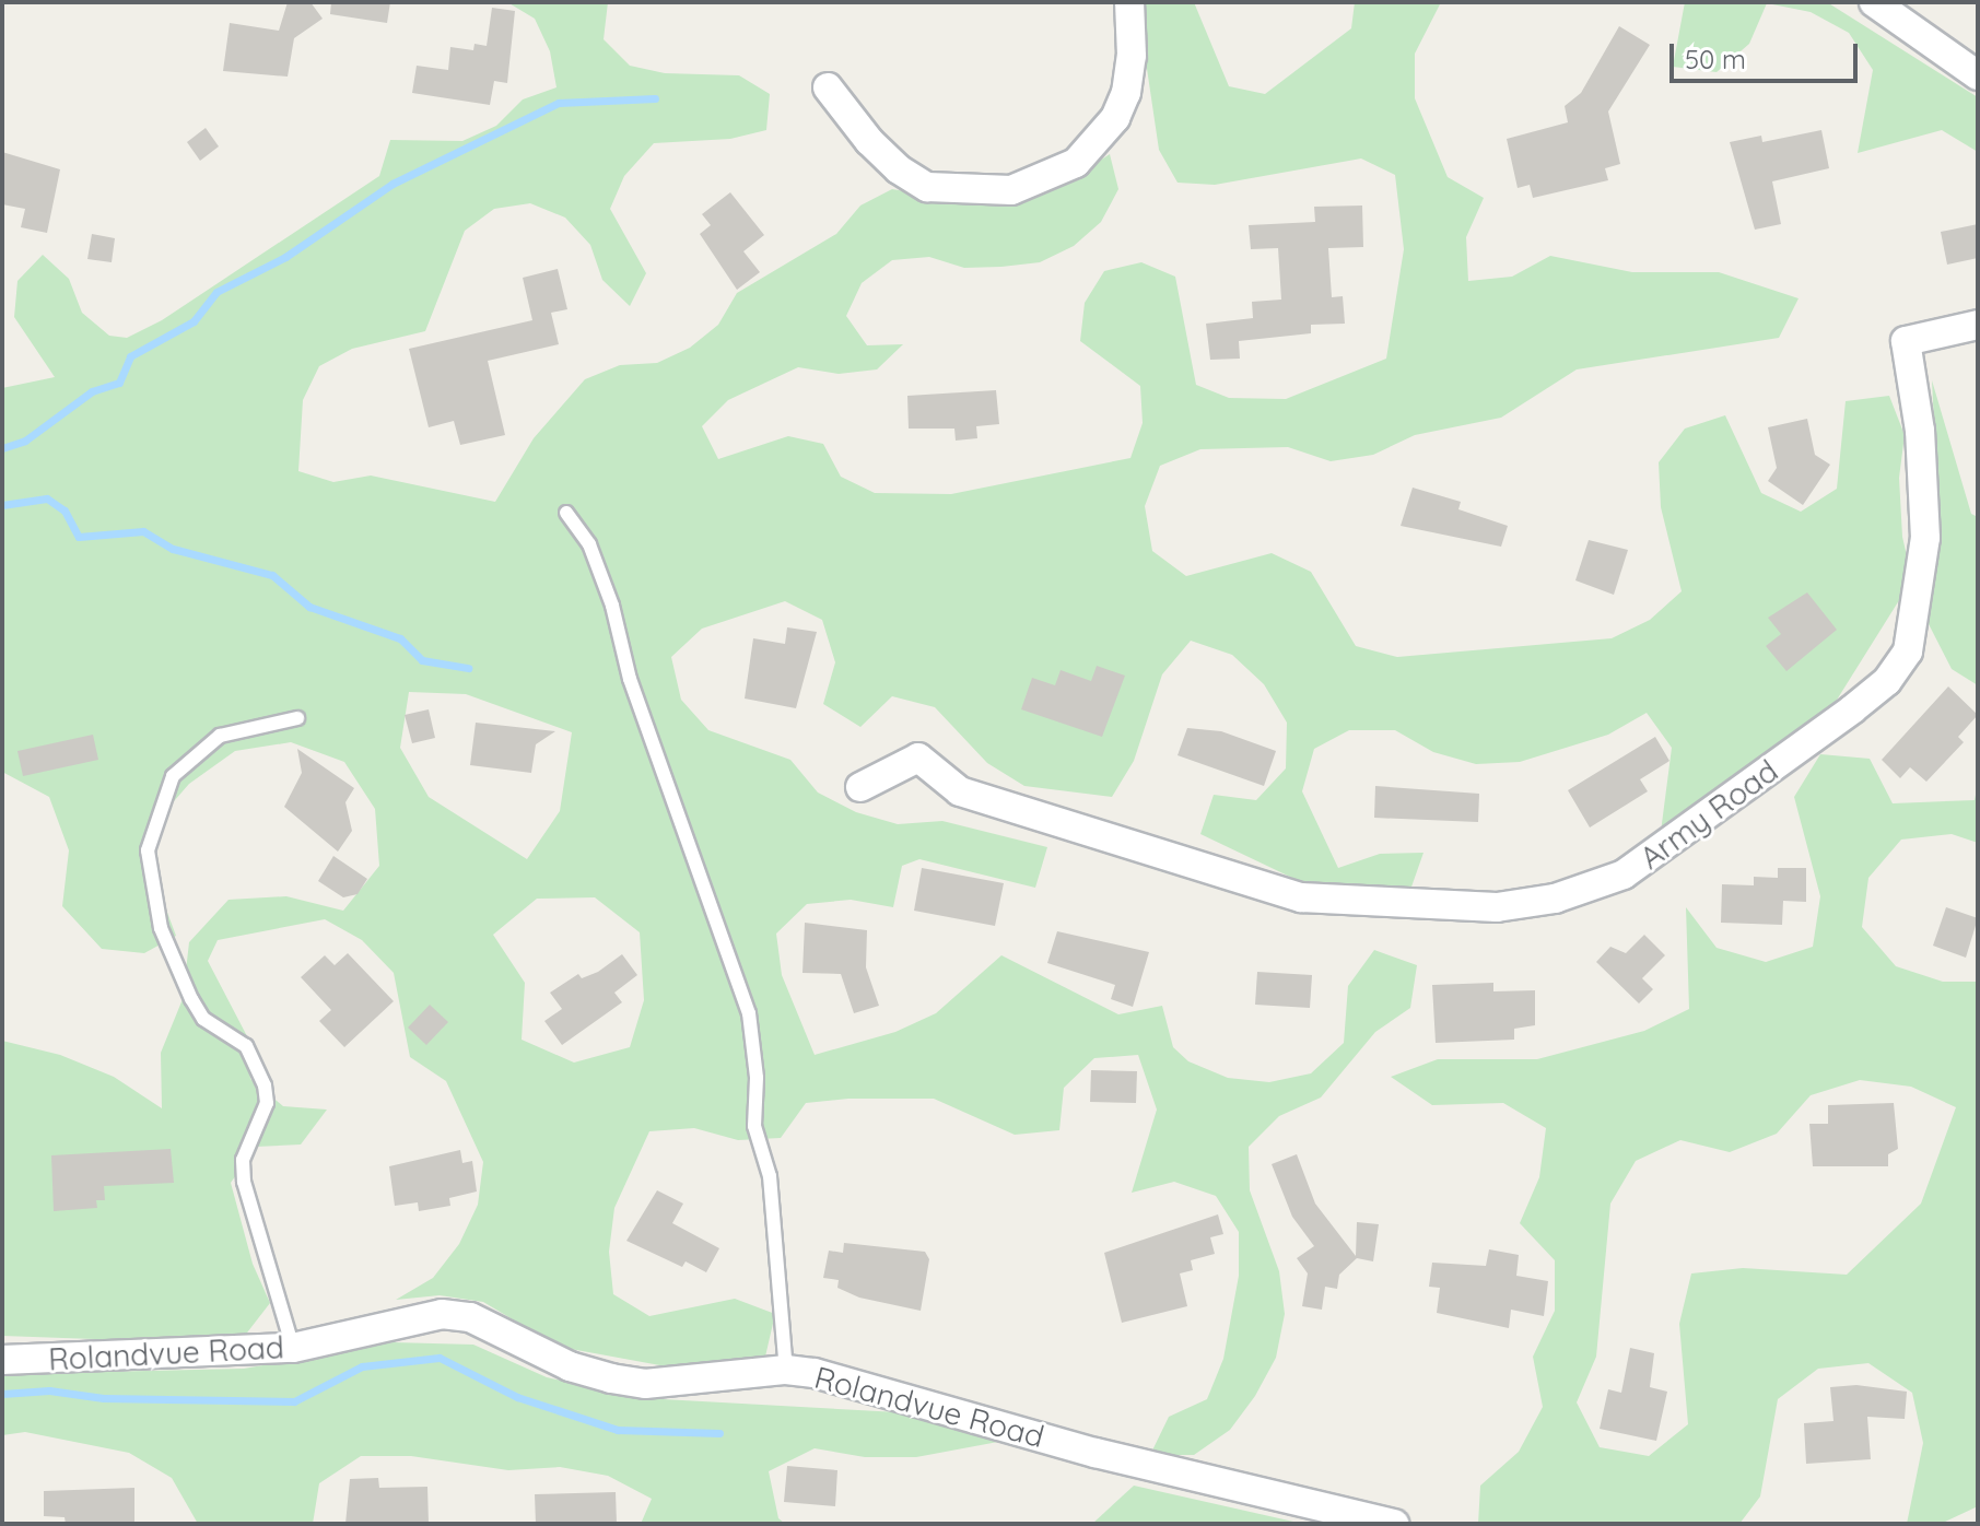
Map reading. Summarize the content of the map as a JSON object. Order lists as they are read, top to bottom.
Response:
{
  "streets": {
    "street": ["Army Road", "Rolandvue Road"]
  },
  "scale_bar": "50 m"
}
